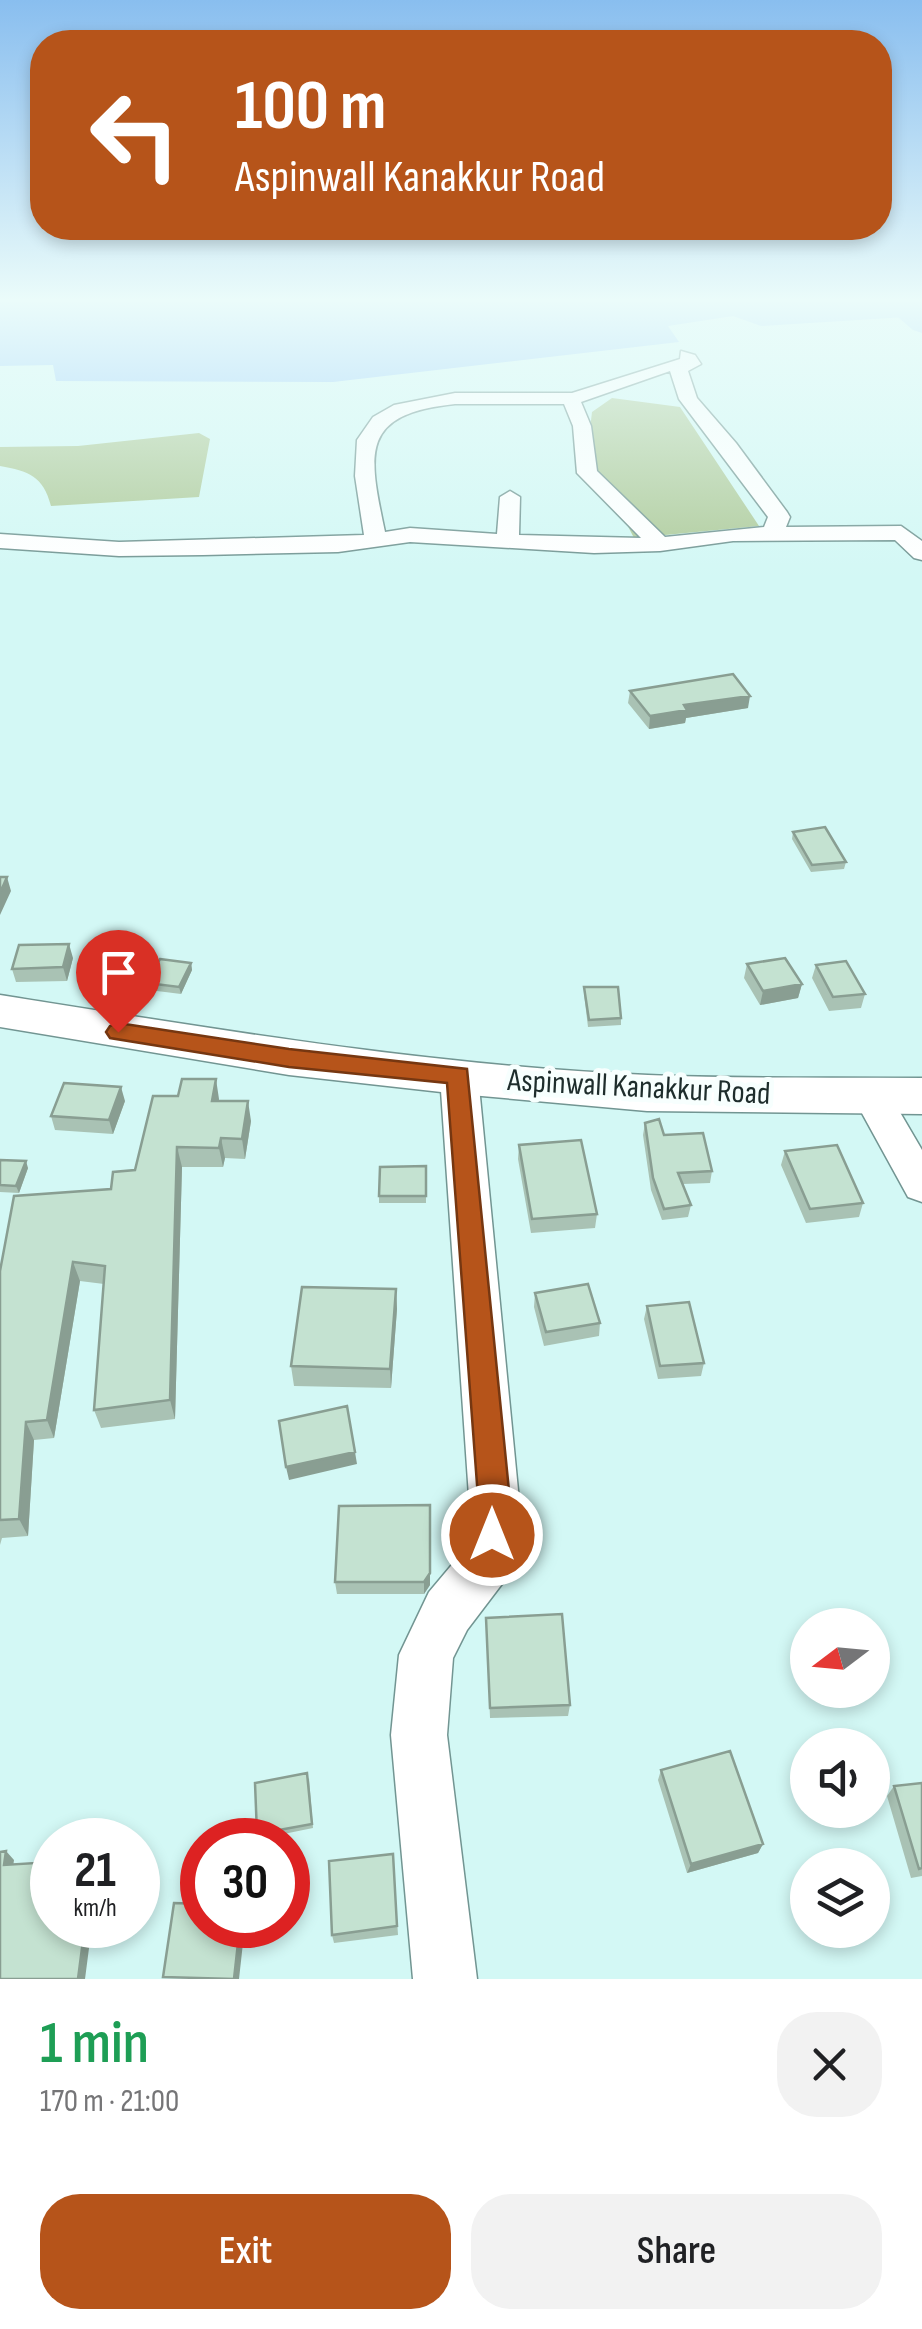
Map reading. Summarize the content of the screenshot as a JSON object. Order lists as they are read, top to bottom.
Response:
{
  "streets": {
    "main road": ["Aspinwall Kanakkur Road"]
  },
  "north": "left",
  "page": {
    "turn": ["100 m", "Aspinwall Kanakkur Road"],
    "speed": "21 km/h",
    "limit": "30",
    "heading": ["1 min", "170 m · 21:00"],
    "buttons": ["Exit", "Share"]
  }
}
